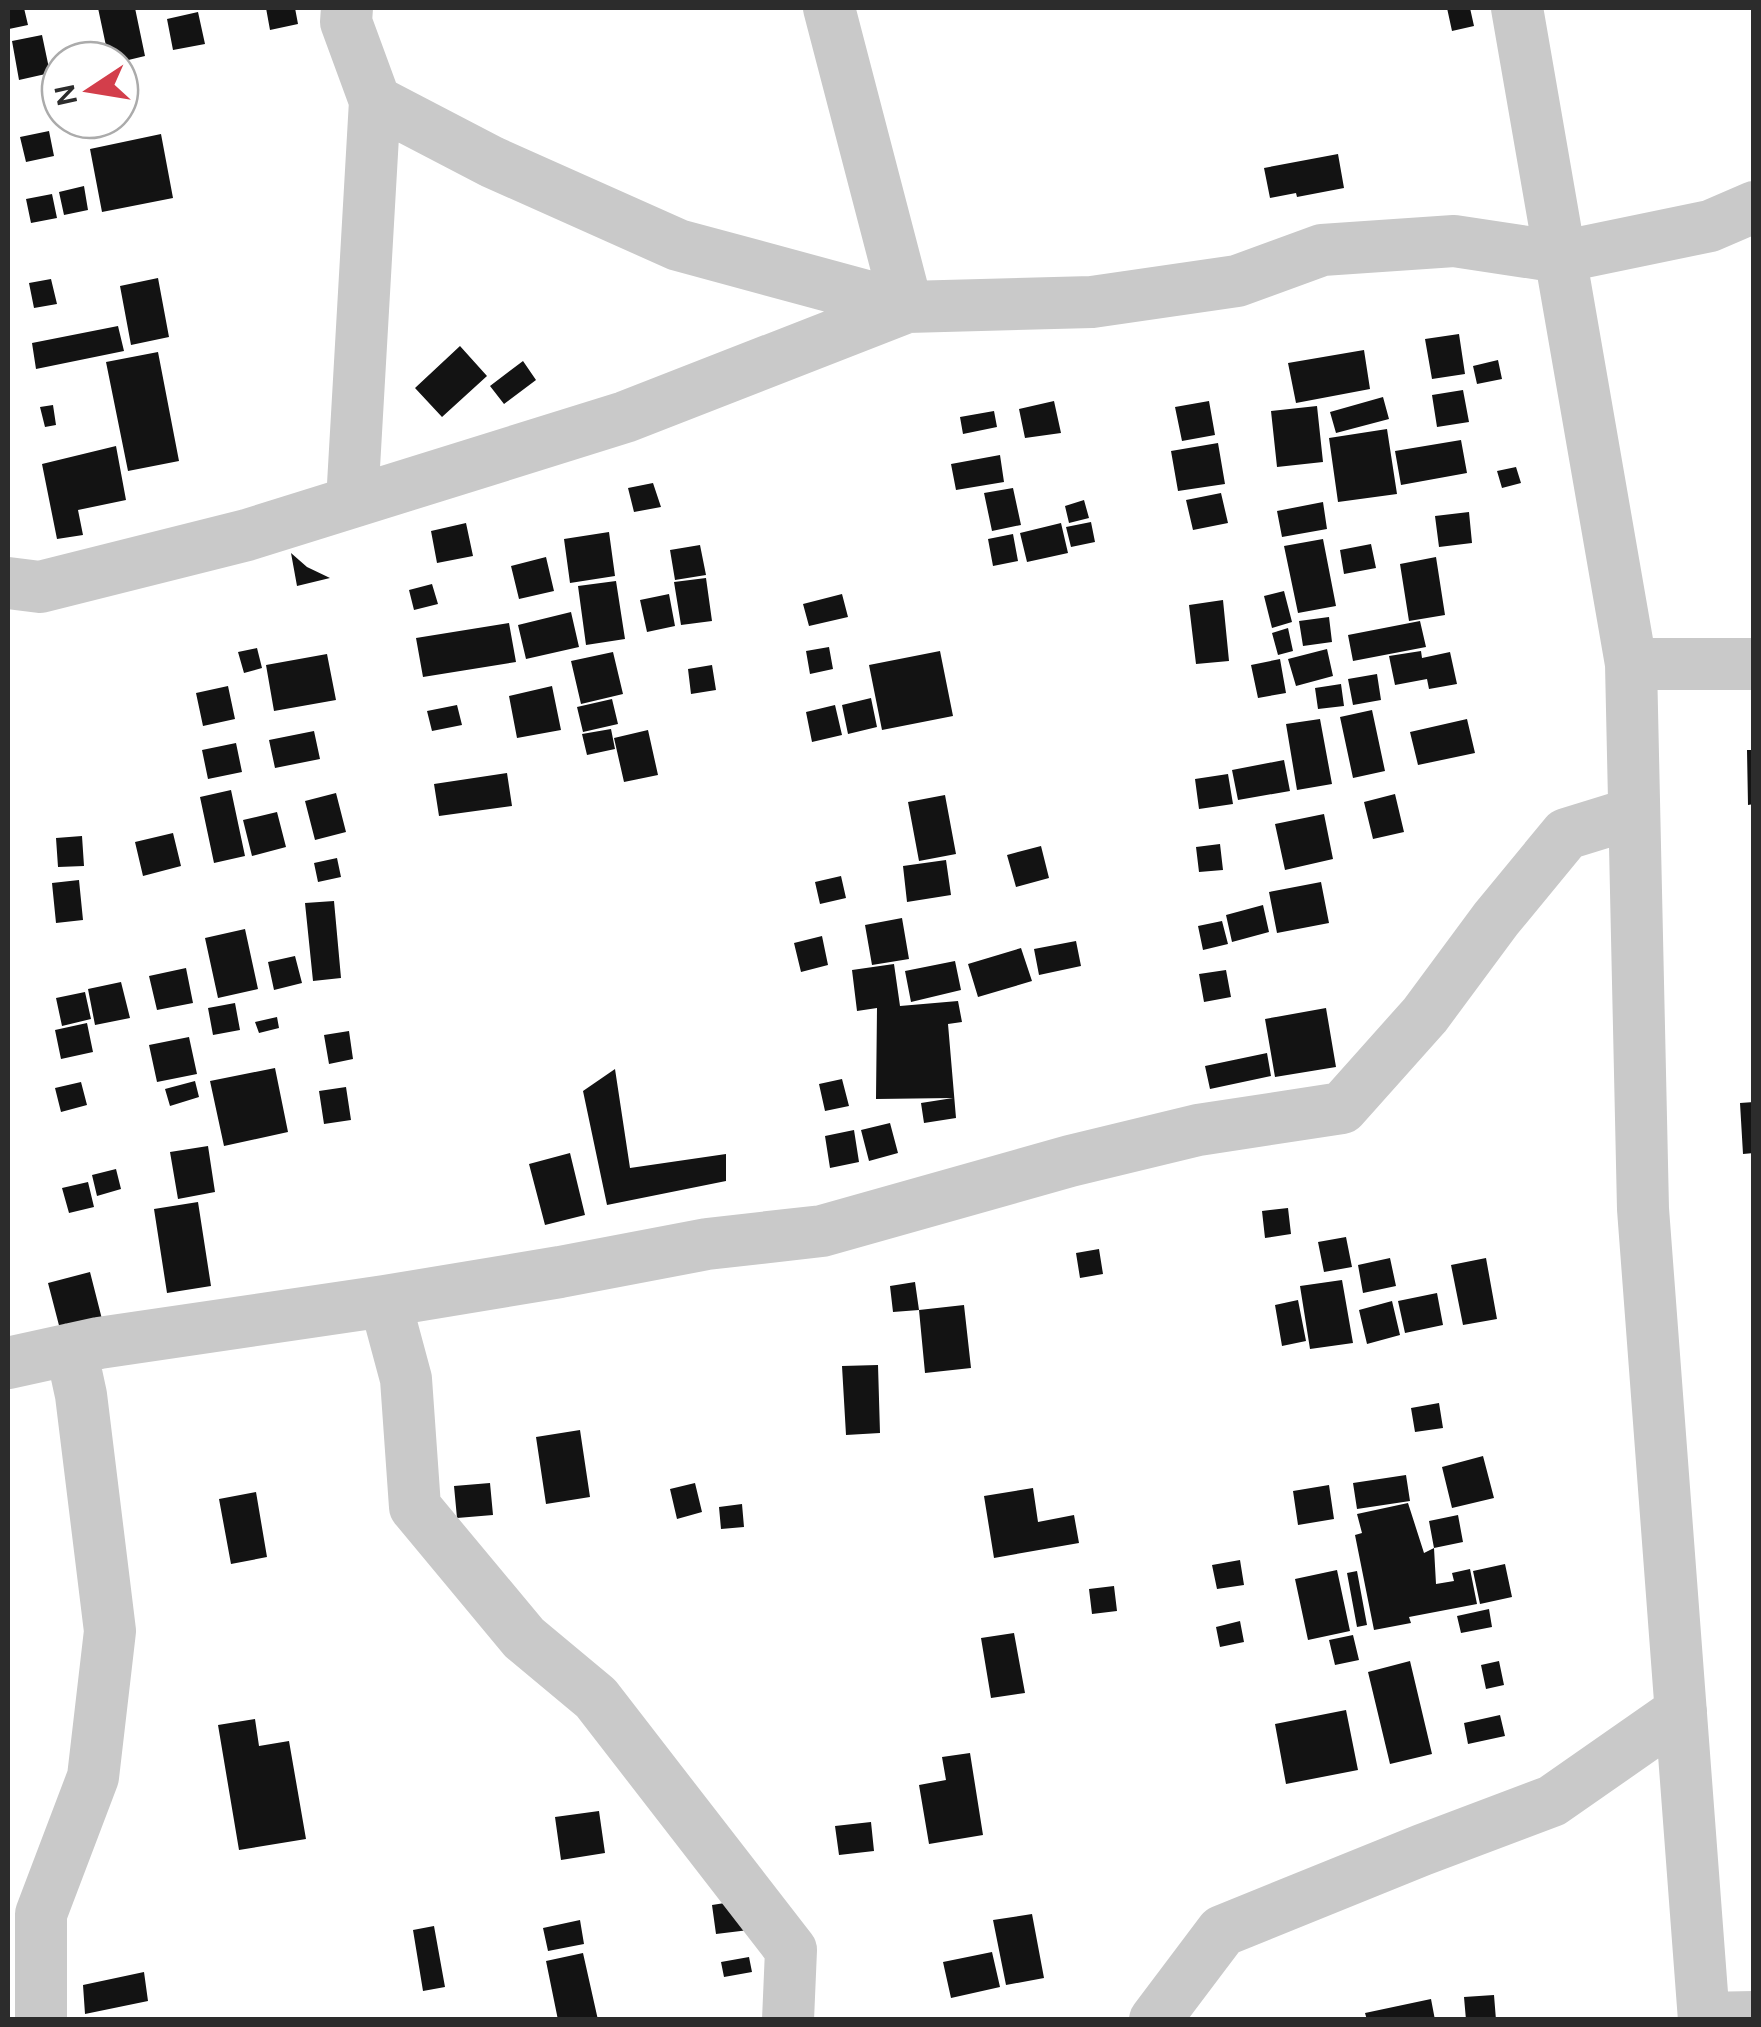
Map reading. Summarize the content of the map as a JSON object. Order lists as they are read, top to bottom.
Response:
{
  "north": "left"
}
